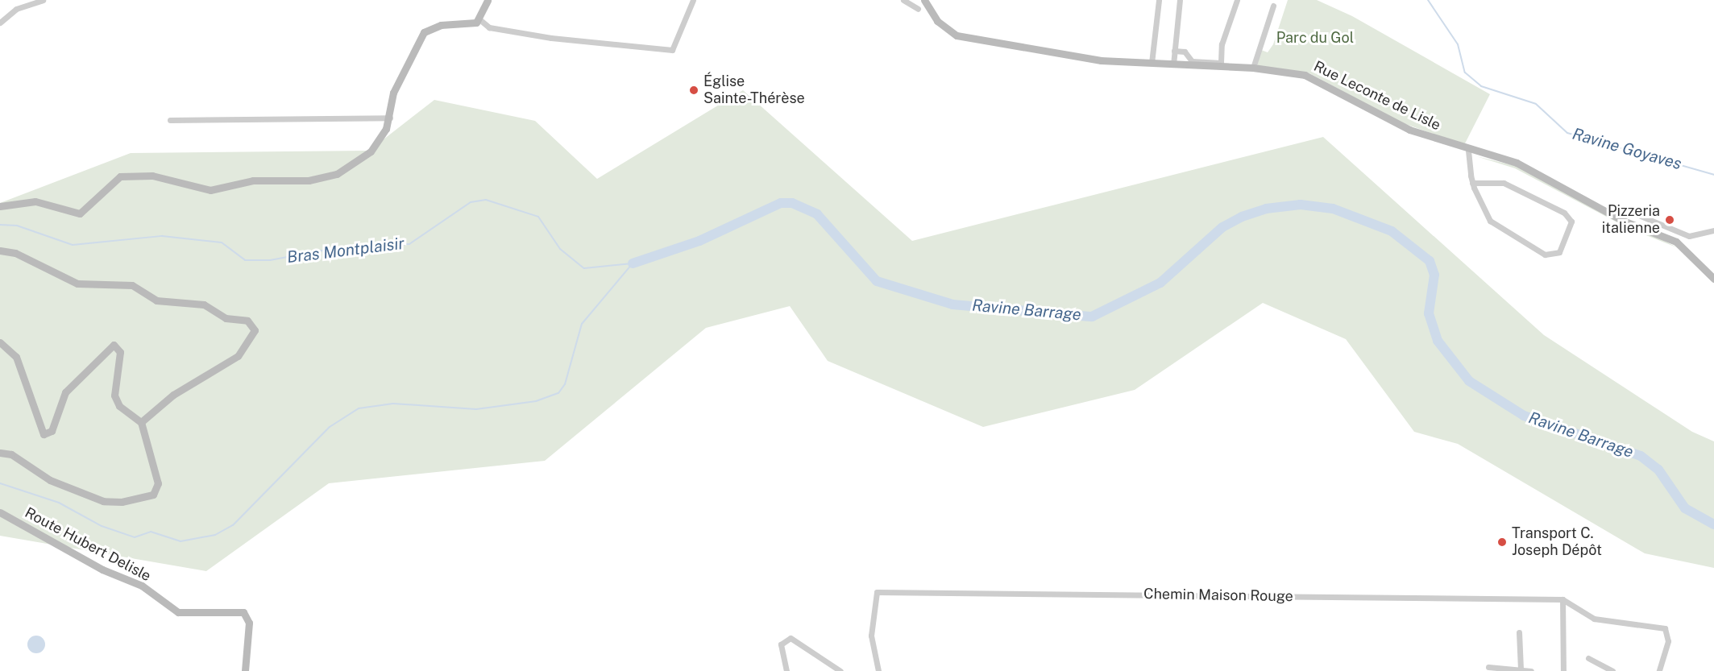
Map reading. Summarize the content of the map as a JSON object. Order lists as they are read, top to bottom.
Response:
{
  "streets": {
    "main road": ["Rue Leconte de Lisle", "Route Hubert Delisle"],
    "street": ["Chemin Maison Rouge"]
  },
  "water": ["Ravine Goyaves", "Bras Montplaisir", "Ravine Barrage"],
  "parks": ["Parc du Gol"],
  "places": ["Église Sainte-Thérèse", "Pizzeria italienne", "Transport C. Joseph Dépôt"]
}
